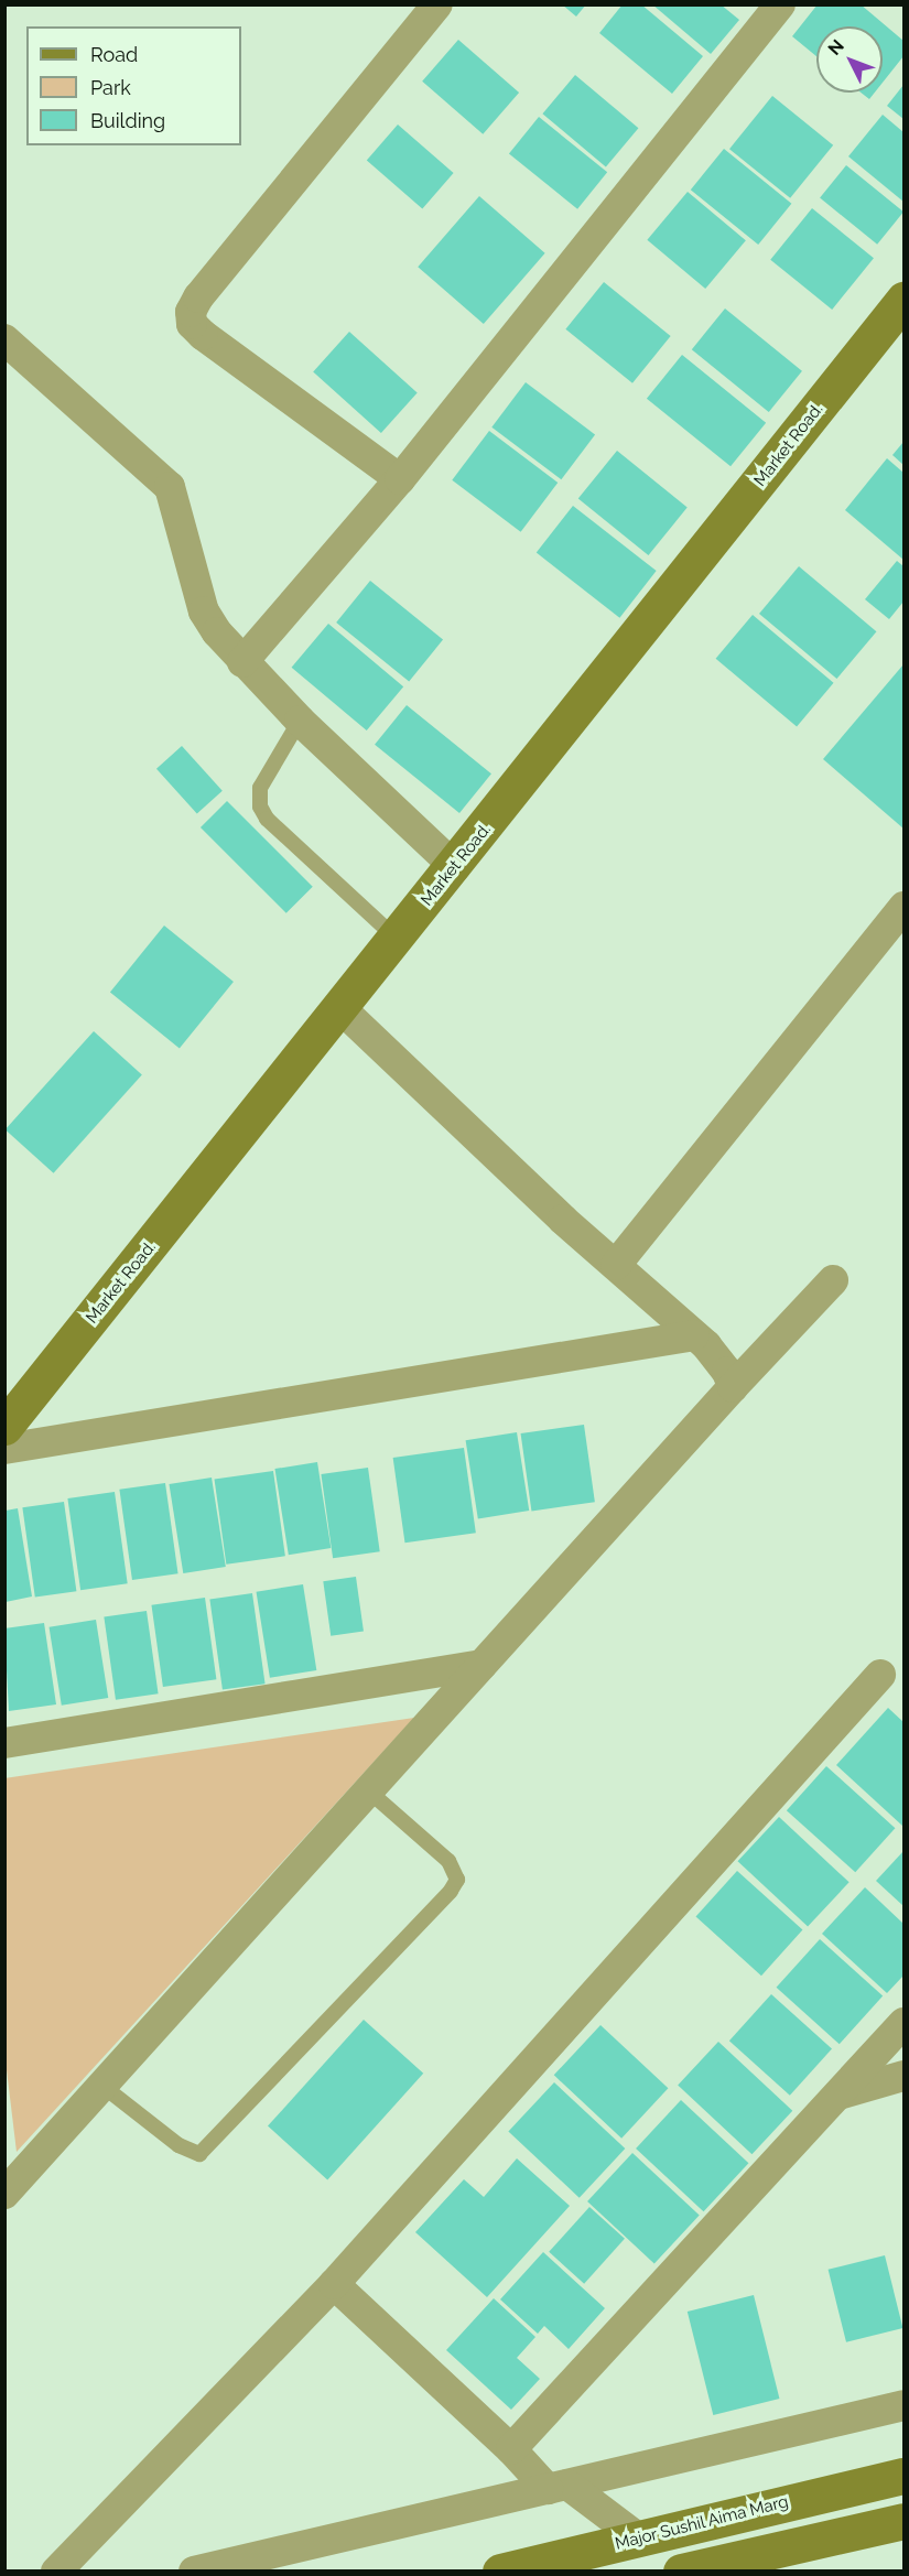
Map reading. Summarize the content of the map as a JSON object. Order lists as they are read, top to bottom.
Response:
{
  "streets": {
    "street": ["Market Road.", "Major Sushil Aima Marg"]
  },
  "legend": ["Road", "Park", "Building"],
  "north": "top left"
}
